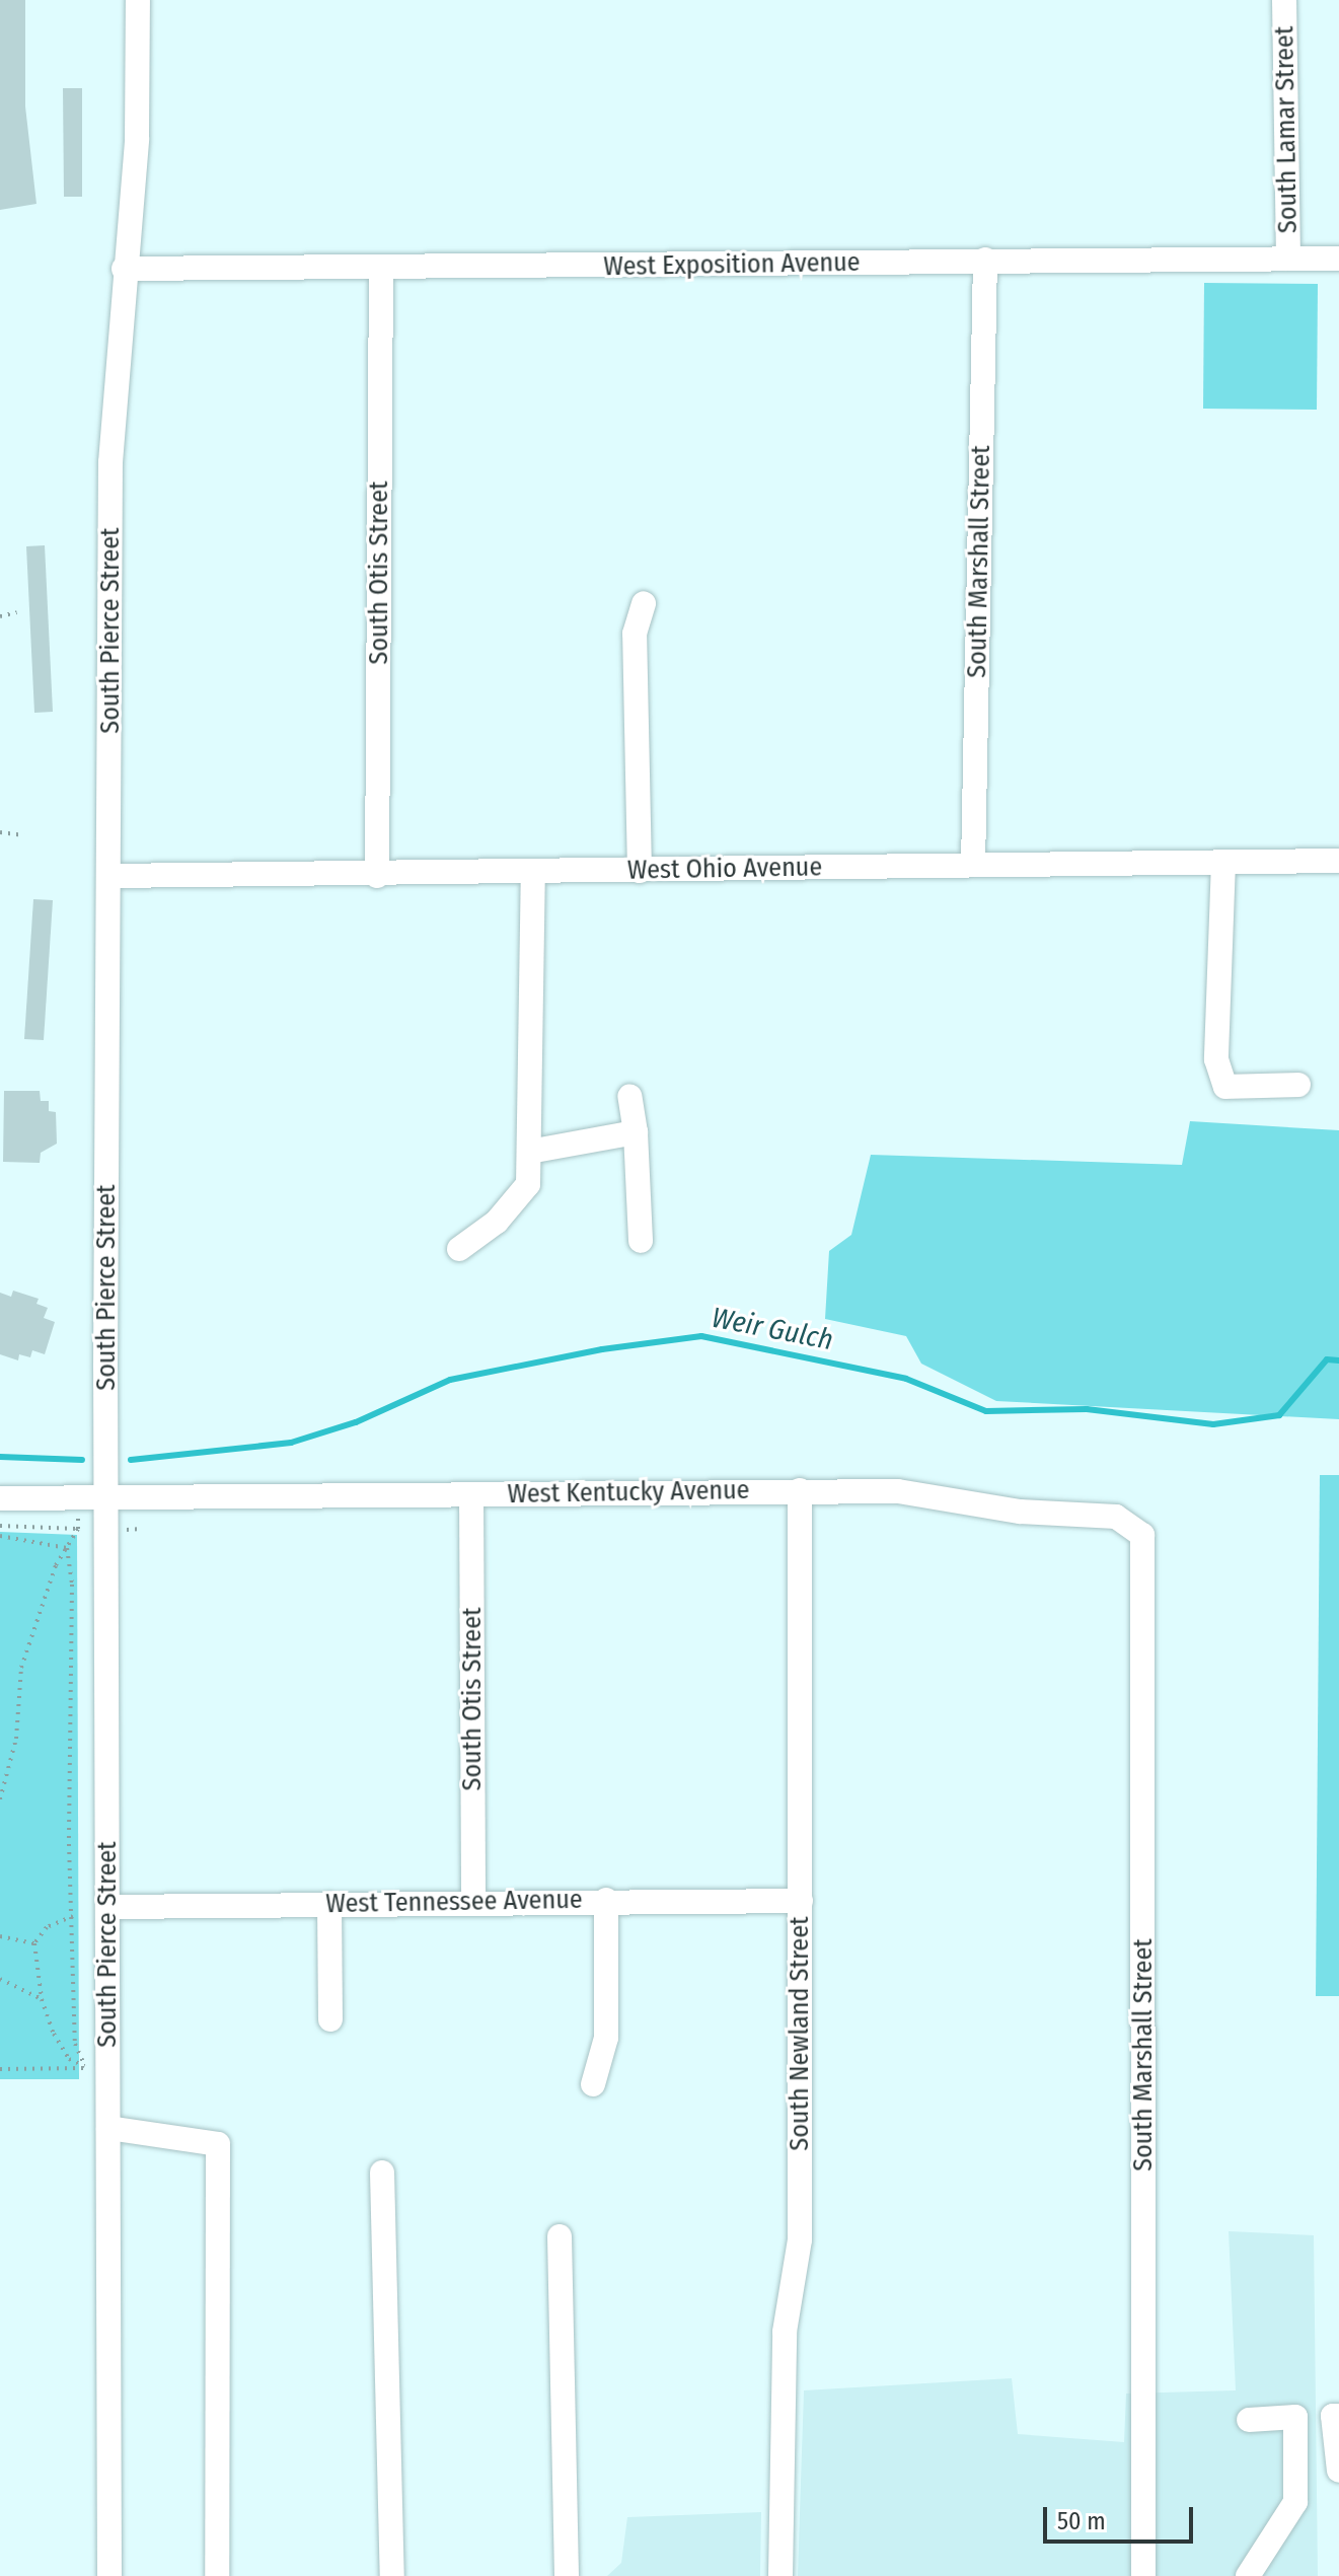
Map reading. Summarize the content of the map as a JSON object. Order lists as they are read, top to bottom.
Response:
{
  "streets": {
    "street": [
      "South Lamar Street",
      "West Exposition Avenue",
      "South Marshall Street",
      "South Otis Street",
      "South Pierce Street",
      "West Ohio Avenue",
      "West Kentucky Avenue",
      "West Tennessee Avenue",
      "South Newland Street"
    ]
  },
  "crossings": [
    ["South Lamar Street", "West Exposition Avenue"],
    ["West Exposition Avenue", "South Marshall Street"],
    ["West Exposition Avenue", "South Otis Street"],
    ["West Exposition Avenue", "South Pierce Street"],
    ["South Marshall Street", "West Ohio Avenue"],
    ["South Marshall Street", "West Kentucky Avenue"],
    ["South Otis Street", "West Ohio Avenue"],
    ["South Otis Street", "West Kentucky Avenue"],
    ["South Otis Street", "West Tennessee Avenue"],
    ["South Pierce Street", "West Ohio Avenue"],
    ["South Pierce Street", "West Kentucky Avenue"],
    ["South Pierce Street", "West Tennessee Avenue"],
    ["West Kentucky Avenue", "South Newland Street"],
    ["West Tennessee Avenue", "South Newland Street"]
  ],
  "water": ["Weir Gulch"],
  "scale_bar": "50 m"
}
